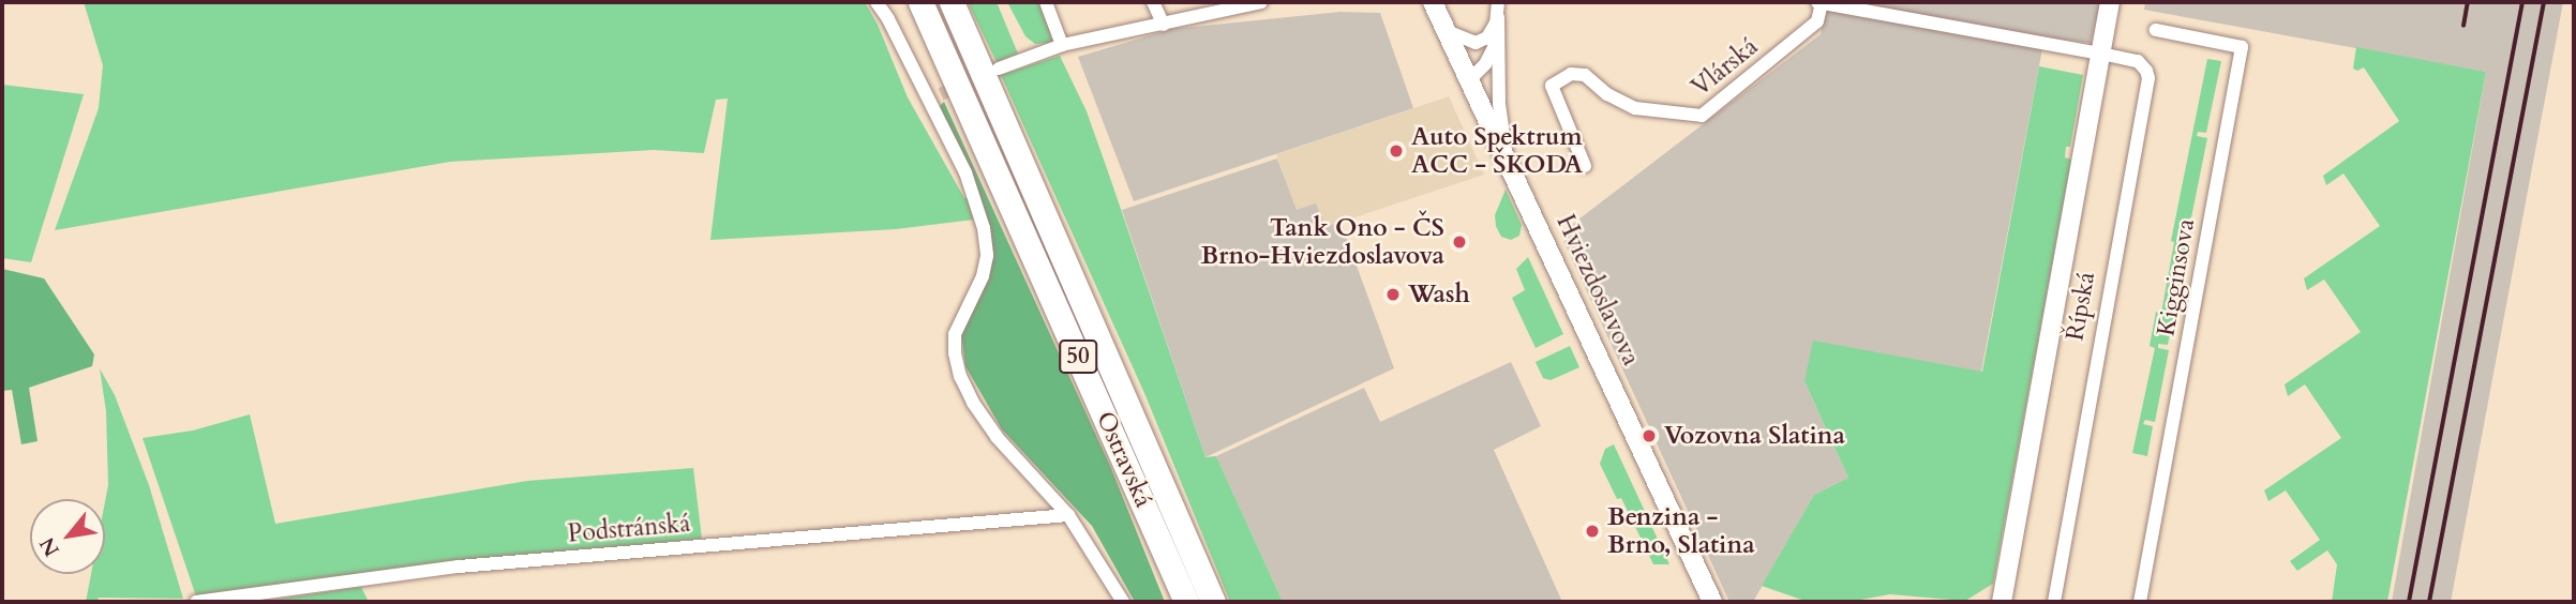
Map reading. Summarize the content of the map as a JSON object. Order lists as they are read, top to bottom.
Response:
{
  "streets": {
    "highway": ["50", "Ostravská"],
    "main road": ["Hviezdoslavova", "Řípská"],
    "street": ["Vlárská", "Kigginsova", "Podstránská"]
  },
  "crossings": [
    ["Vlárská", "Řípská"]
  ],
  "places": [
    "Auto Spektrum ACC - ŠKODA",
    "Tank Ono - ČS Brno-Hviezdoslavova",
    "Wash",
    "Vozovna Slatina",
    "Benzina - Brno, Slatina"
  ],
  "north": "bottom left"
}
